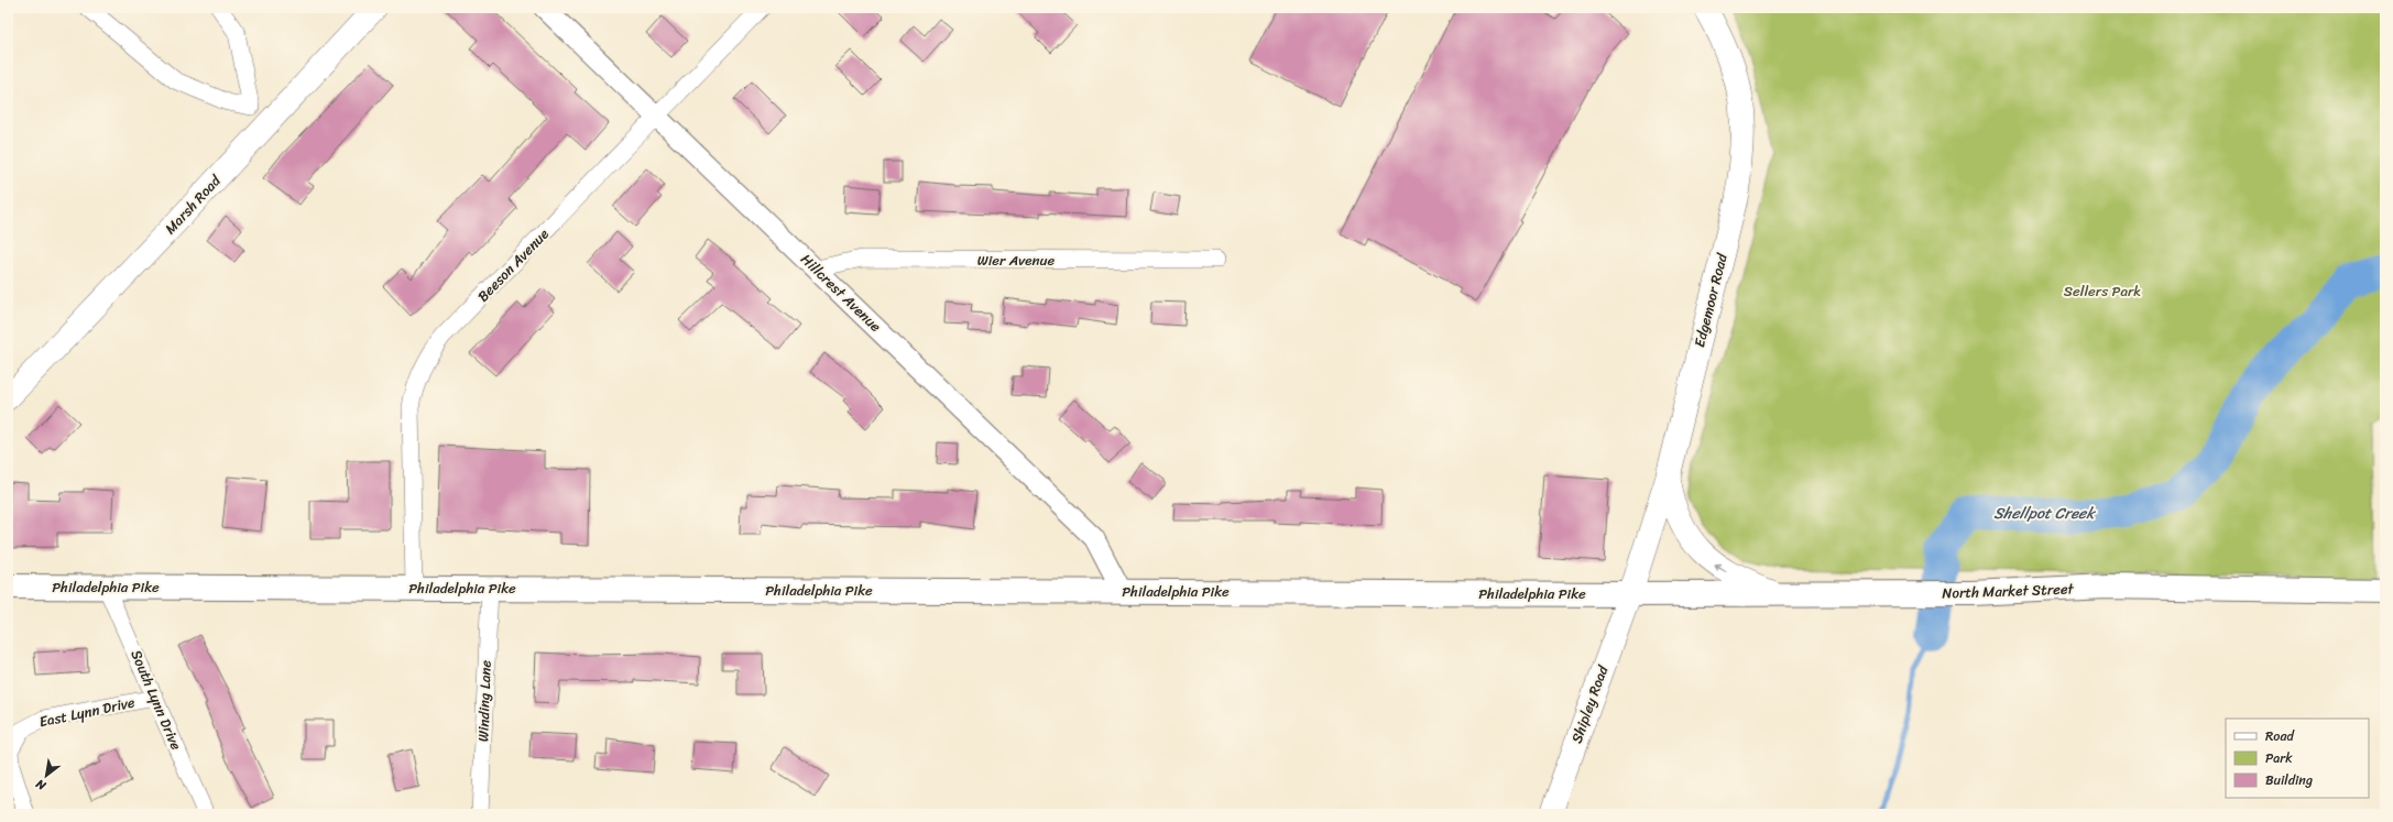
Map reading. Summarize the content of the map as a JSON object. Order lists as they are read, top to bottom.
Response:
{
  "streets": {
    "main road": [
      "Marsh Road",
      "Edgemoor Road",
      "Philadelphia Pike",
      "North Market Street",
      "Shipley Road"
    ],
    "street": [
      "Wier Avenue",
      "Beeson Avenue",
      "Hillcrest Avenue",
      "South Lynn Drive",
      "Winding Lane",
      "East Lynn Drive"
    ]
  },
  "crossings": [
    ["Wier Avenue", "Hillcrest Avenue"],
    ["Beeson Avenue", "Hillcrest Avenue"],
    ["Beeson Avenue", "Philadelphia Pike"],
    ["Hillcrest Avenue", "Philadelphia Pike"],
    ["Edgemoor Road", "Philadelphia Pike"],
    ["Edgemoor Road", "North Market Street"],
    ["Edgemoor Road", "Shipley Road"],
    ["Philadelphia Pike", "North Market Street"],
    ["Philadelphia Pike", "South Lynn Drive"],
    ["Philadelphia Pike", "Winding Lane"],
    ["Philadelphia Pike", "Shipley Road"],
    ["North Market Street", "Shipley Road"],
    ["South Lynn Drive", "East Lynn Drive"]
  ],
  "water": ["Shellpot Creek"],
  "parks": ["Sellers Park"],
  "legend": ["Road", "Park", "Building"],
  "north": "bottom left"
}
